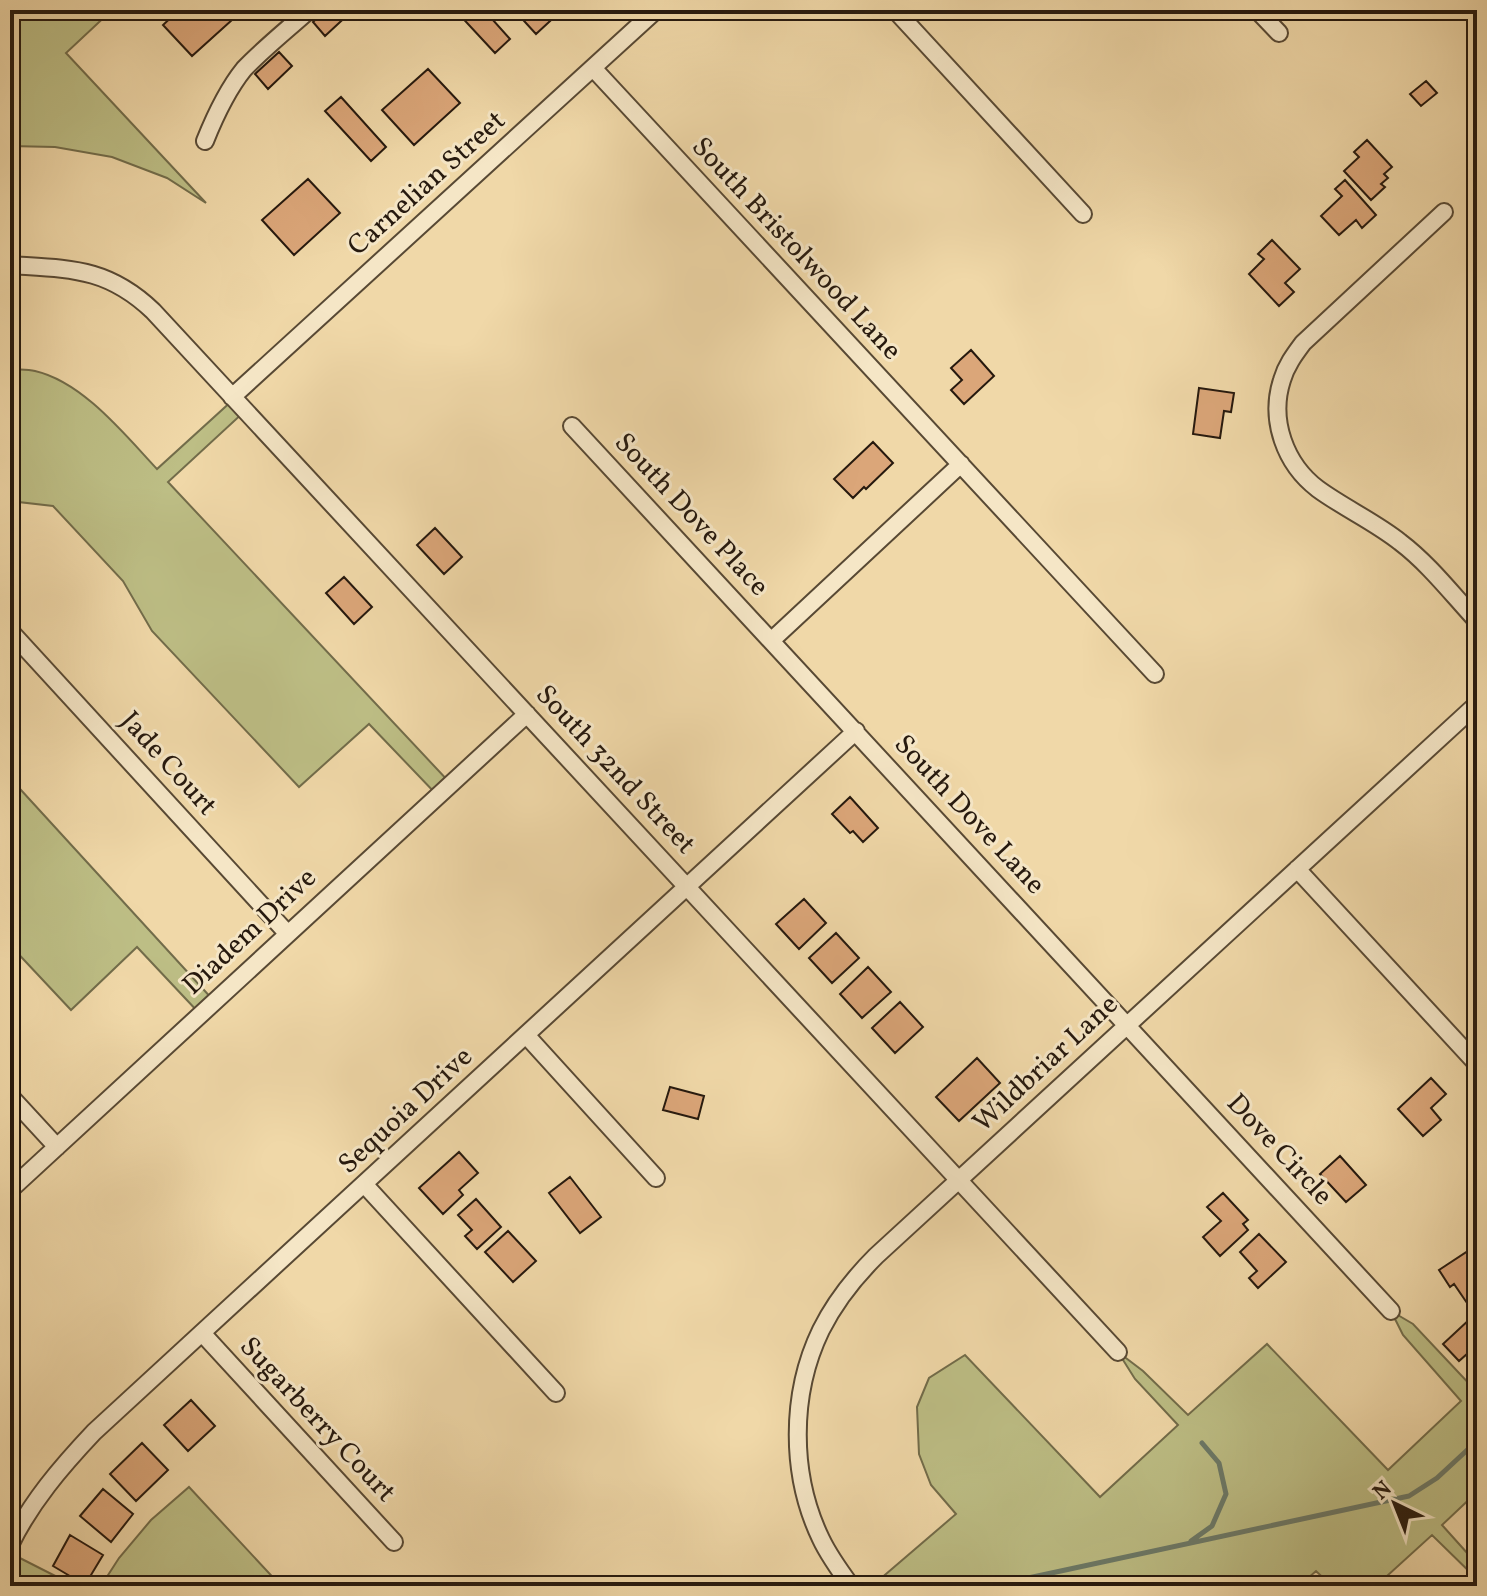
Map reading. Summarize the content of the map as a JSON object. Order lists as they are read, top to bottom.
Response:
{
  "streets": {
    "street": [
      "Carnelian Street",
      "South Bristolwood Lane",
      "South Dove Place",
      "Jade Court",
      "South 32nd Street",
      "South Dove Lane",
      "Diadem Drive",
      "Wildbriar Lane",
      "Sequoia Drive",
      "Dove Circle",
      "Sugarberry Court"
    ]
  },
  "crossings": [
    ["Carnelian Street", "South Bristolwood Lane"],
    ["Carnelian Street", "South 32nd Street"],
    ["South Dove Place", "South Dove Lane"],
    ["Jade Court", "Diadem Drive"],
    ["South 32nd Street", "Diadem Drive"],
    ["South 32nd Street", "Wildbriar Lane"],
    ["South 32nd Street", "Sequoia Drive"],
    ["South Dove Lane", "Wildbriar Lane"],
    ["South Dove Lane", "Sequoia Drive"],
    ["South Dove Lane", "Dove Circle"],
    ["Wildbriar Lane", "Dove Circle"],
    ["Sequoia Drive", "Sugarberry Court"]
  ],
  "north": "top left"
}
